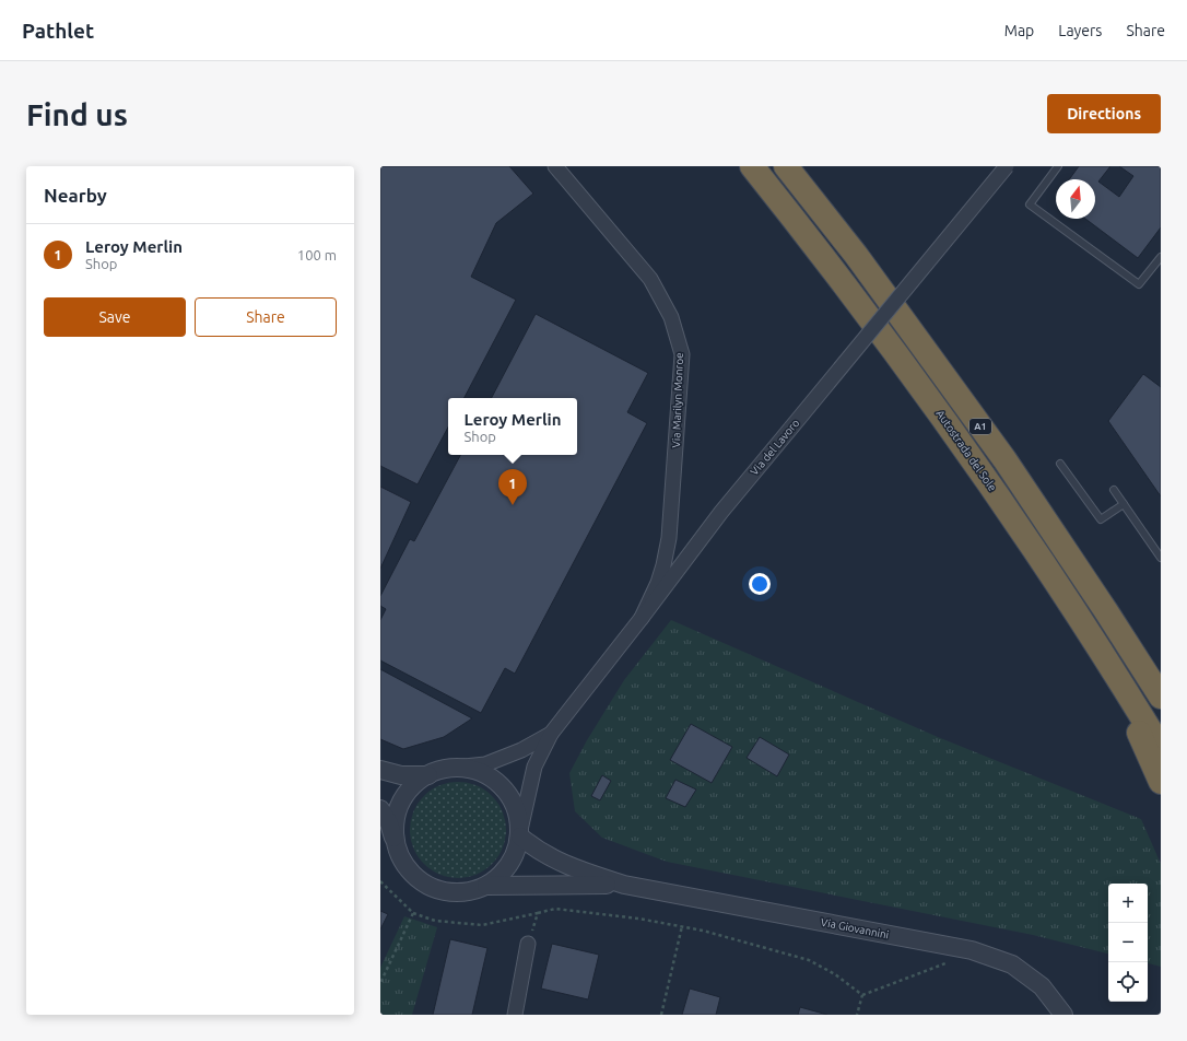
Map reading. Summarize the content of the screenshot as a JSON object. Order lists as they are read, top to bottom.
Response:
{
  "streets": {
    "highway": ["A1", "Autostrada del Sole"],
    "street": ["Via Marilyn Monroe", "Via del Lavoro", "Via Giovannini"]
  },
  "crossings": [
    ["Via Marilyn Monroe", "Via del Lavoro"],
    ["Via del Lavoro", "Via Giovannini"]
  ],
  "north": "top",
  "page": {
    "header": "Pathlet",
    "nav": ["Map", "Layers", "Share"],
    "buttons": [
      "Directions",
      ["Save", "Share"]
    ],
    "title": "Find us",
    "heading": "Nearby",
    "list": [
      {
        "mark": "1",
        "name": "Leroy Merlin",
        "note": "Shop",
        "value": "100 m"
      }
    ],
    "popup": ["Leroy Merlin", "Shop"],
    "pins": "1",
    "map_buttons": ["+", "−"]
  }
}
